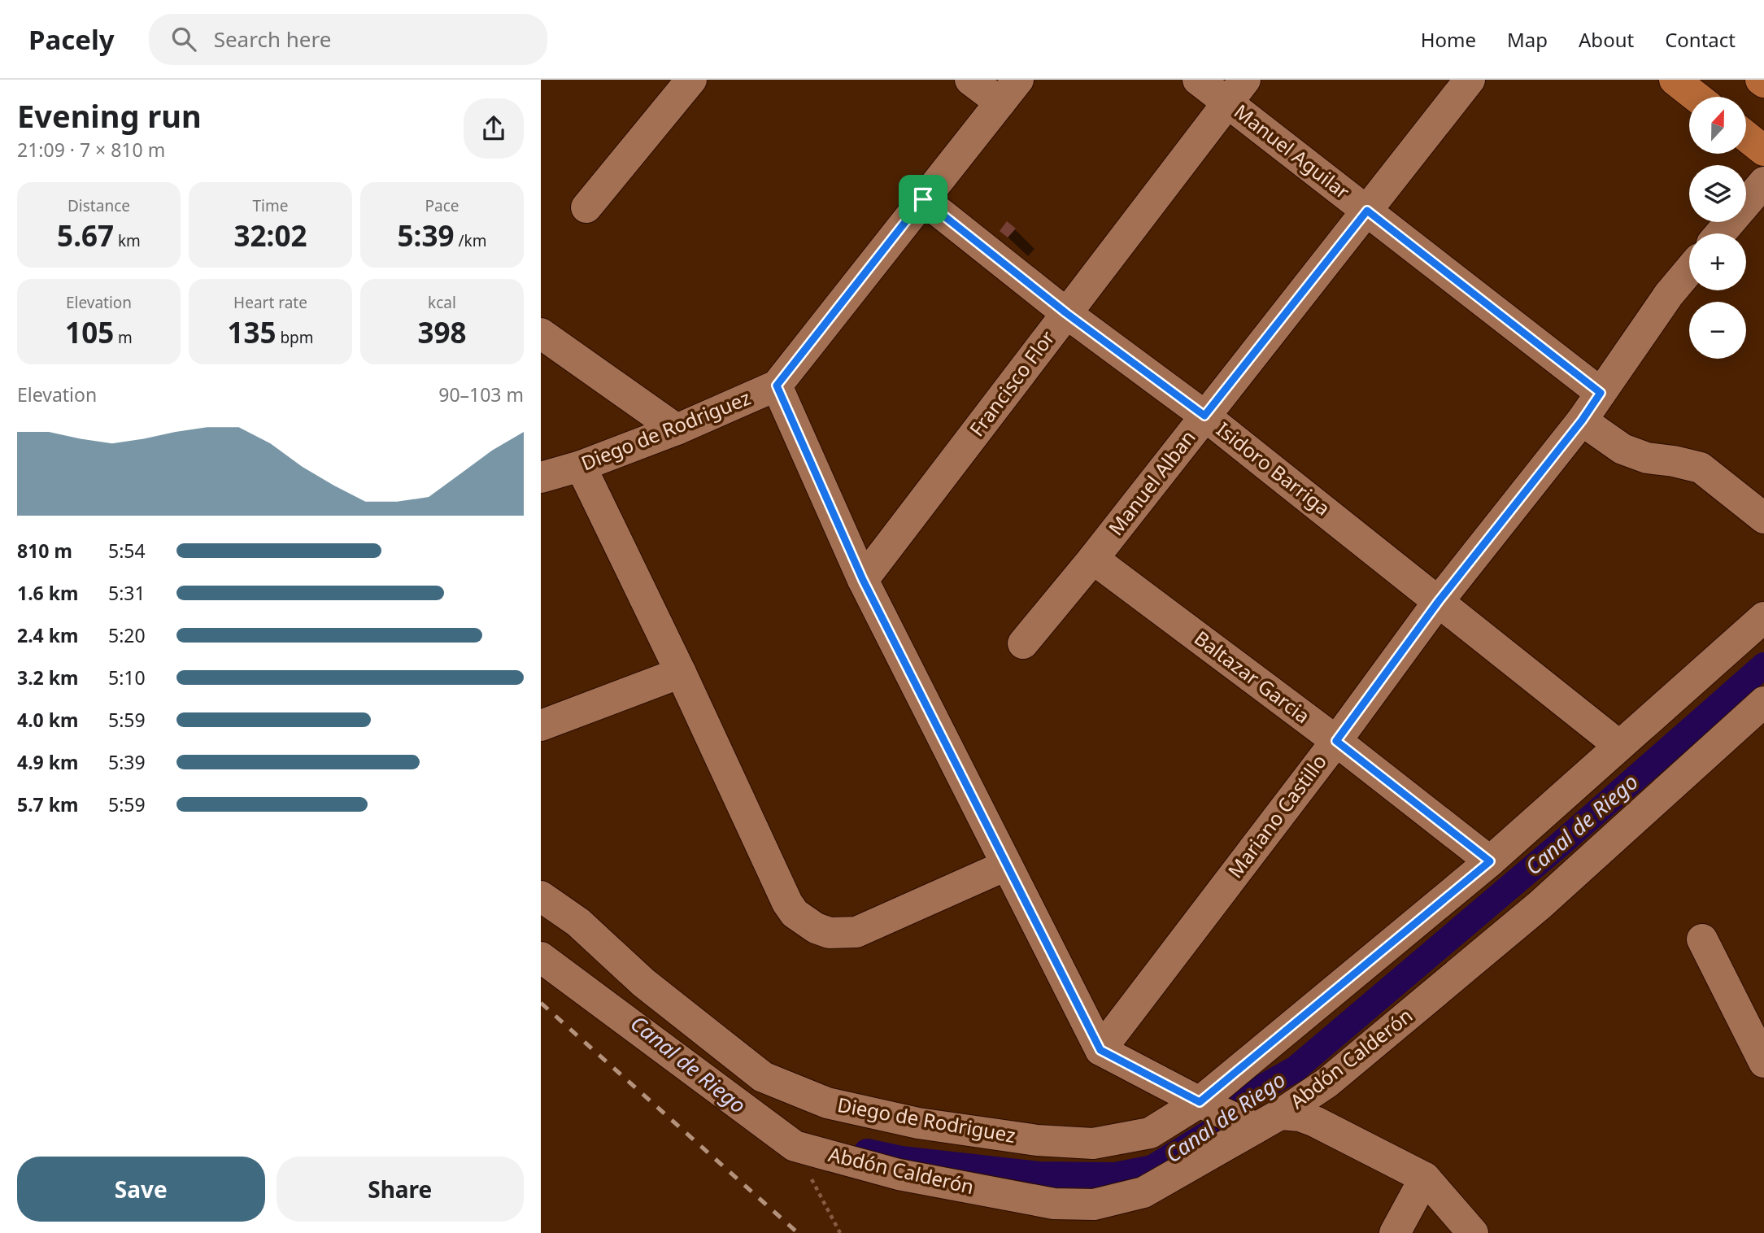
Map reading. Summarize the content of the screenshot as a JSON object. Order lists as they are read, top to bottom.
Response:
{
  "streets": {
    "street": [
      "Manuel Aguilar",
      "Francisco Flor",
      "Diego de Rodriguez",
      "Isidoro Barriga",
      "Manuel Alban",
      "Baltazar Garcia",
      "Mariano Castillo",
      "Abdón Calderón"
    ]
  },
  "crossings": [
    ["Manuel Aguilar", "Francisco Flor"],
    ["Manuel Aguilar", "Manuel Alban"],
    ["Manuel Aguilar", "Mariano Castillo"],
    ["Francisco Flor", "Isidoro Barriga"],
    ["Diego de Rodriguez", "Isidoro Barriga"],
    ["Diego de Rodriguez", "Baltazar Garcia"],
    ["Isidoro Barriga", "Manuel Alban"],
    ["Isidoro Barriga", "Mariano Castillo"],
    ["Manuel Alban", "Baltazar Garcia"],
    ["Baltazar Garcia", "Mariano Castillo"]
  ],
  "water": ["Canal de Riego"],
  "north": "top",
  "page": {
    "header": "Pacely",
    "search": "Search here",
    "nav": [
      "Home",
      "Map",
      "About",
      "Contact"
    ],
    "heading": ["Evening run", "21:09 · 7 × 810 m"],
    "map_buttons": ["+", "−"],
    "stats": [
      ["Distance", "5.67 km"],
      ["Time", "32:02"],
      ["Pace", "5:39 /km"],
      ["Elevation", "105 m"],
      ["Heart rate", "135 bpm"],
      ["kcal", "398"]
    ],
    "chart": ["Elevation", "90–103 m"],
    "list": [
      {
        "name": "810 m",
        "note": "5:54"
      },
      {
        "name": "1.6 km",
        "note": "5:31"
      },
      {
        "name": "2.4 km",
        "note": "5:20"
      },
      {
        "name": "3.2 km",
        "note": "5:10"
      },
      {
        "name": "4.0 km",
        "note": "5:59"
      },
      {
        "name": "4.9 km",
        "note": "5:39"
      },
      {
        "name": "5.7 km",
        "note": "5:59"
      }
    ],
    "buttons": ["Save", "Share"]
  }
}
